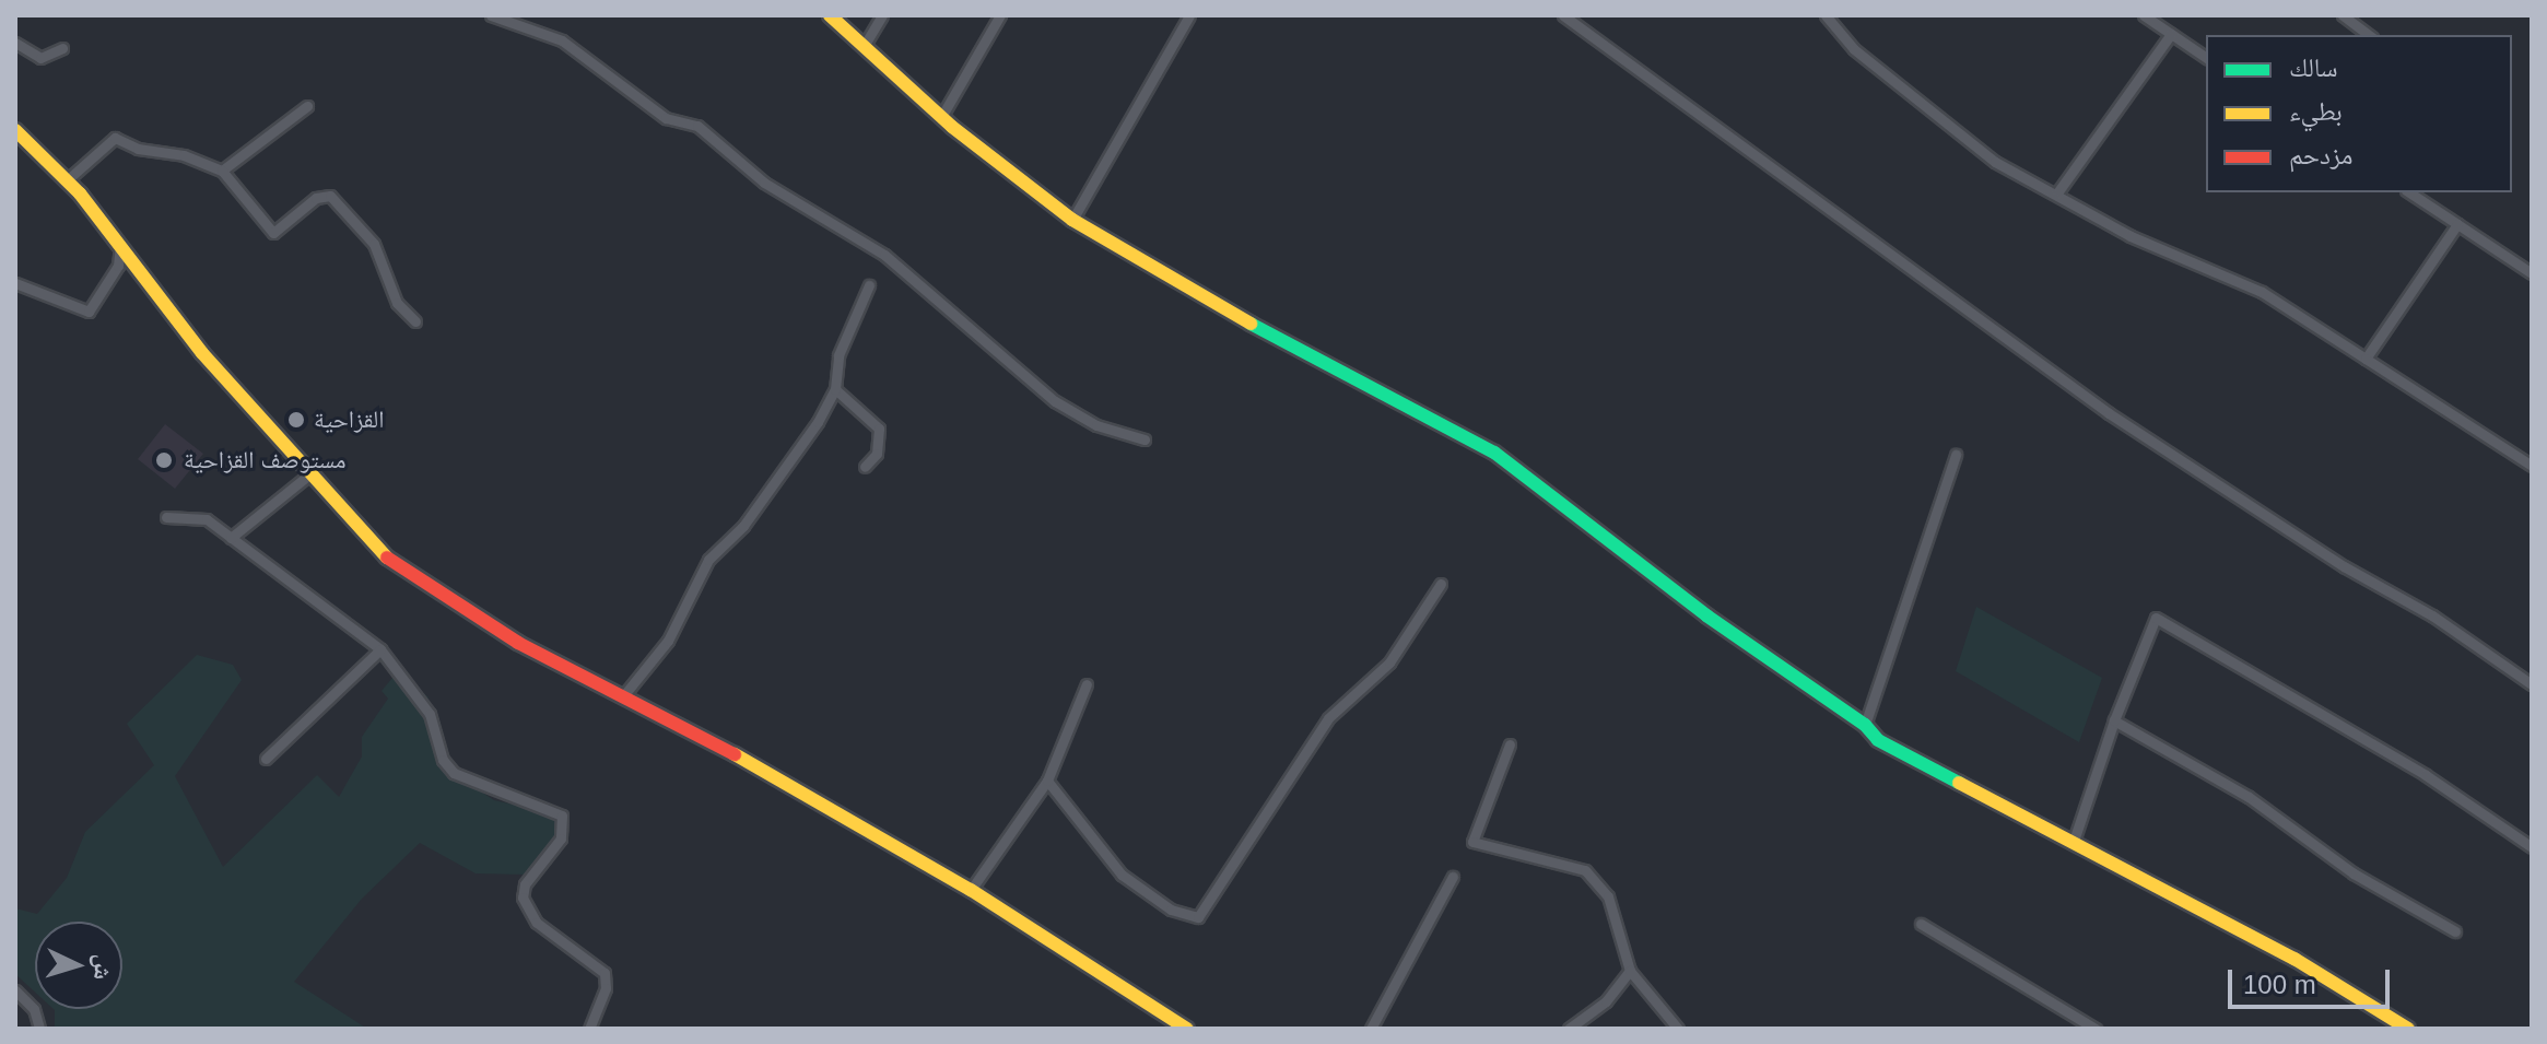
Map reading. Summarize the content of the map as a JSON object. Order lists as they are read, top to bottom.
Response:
{
  "places": ["القزاحية", "مستوصف القزاحية"],
  "legend": ["سالك", "بطيء", "مزدحم"],
  "scale_bar": "100 m",
  "north": "right"
}
